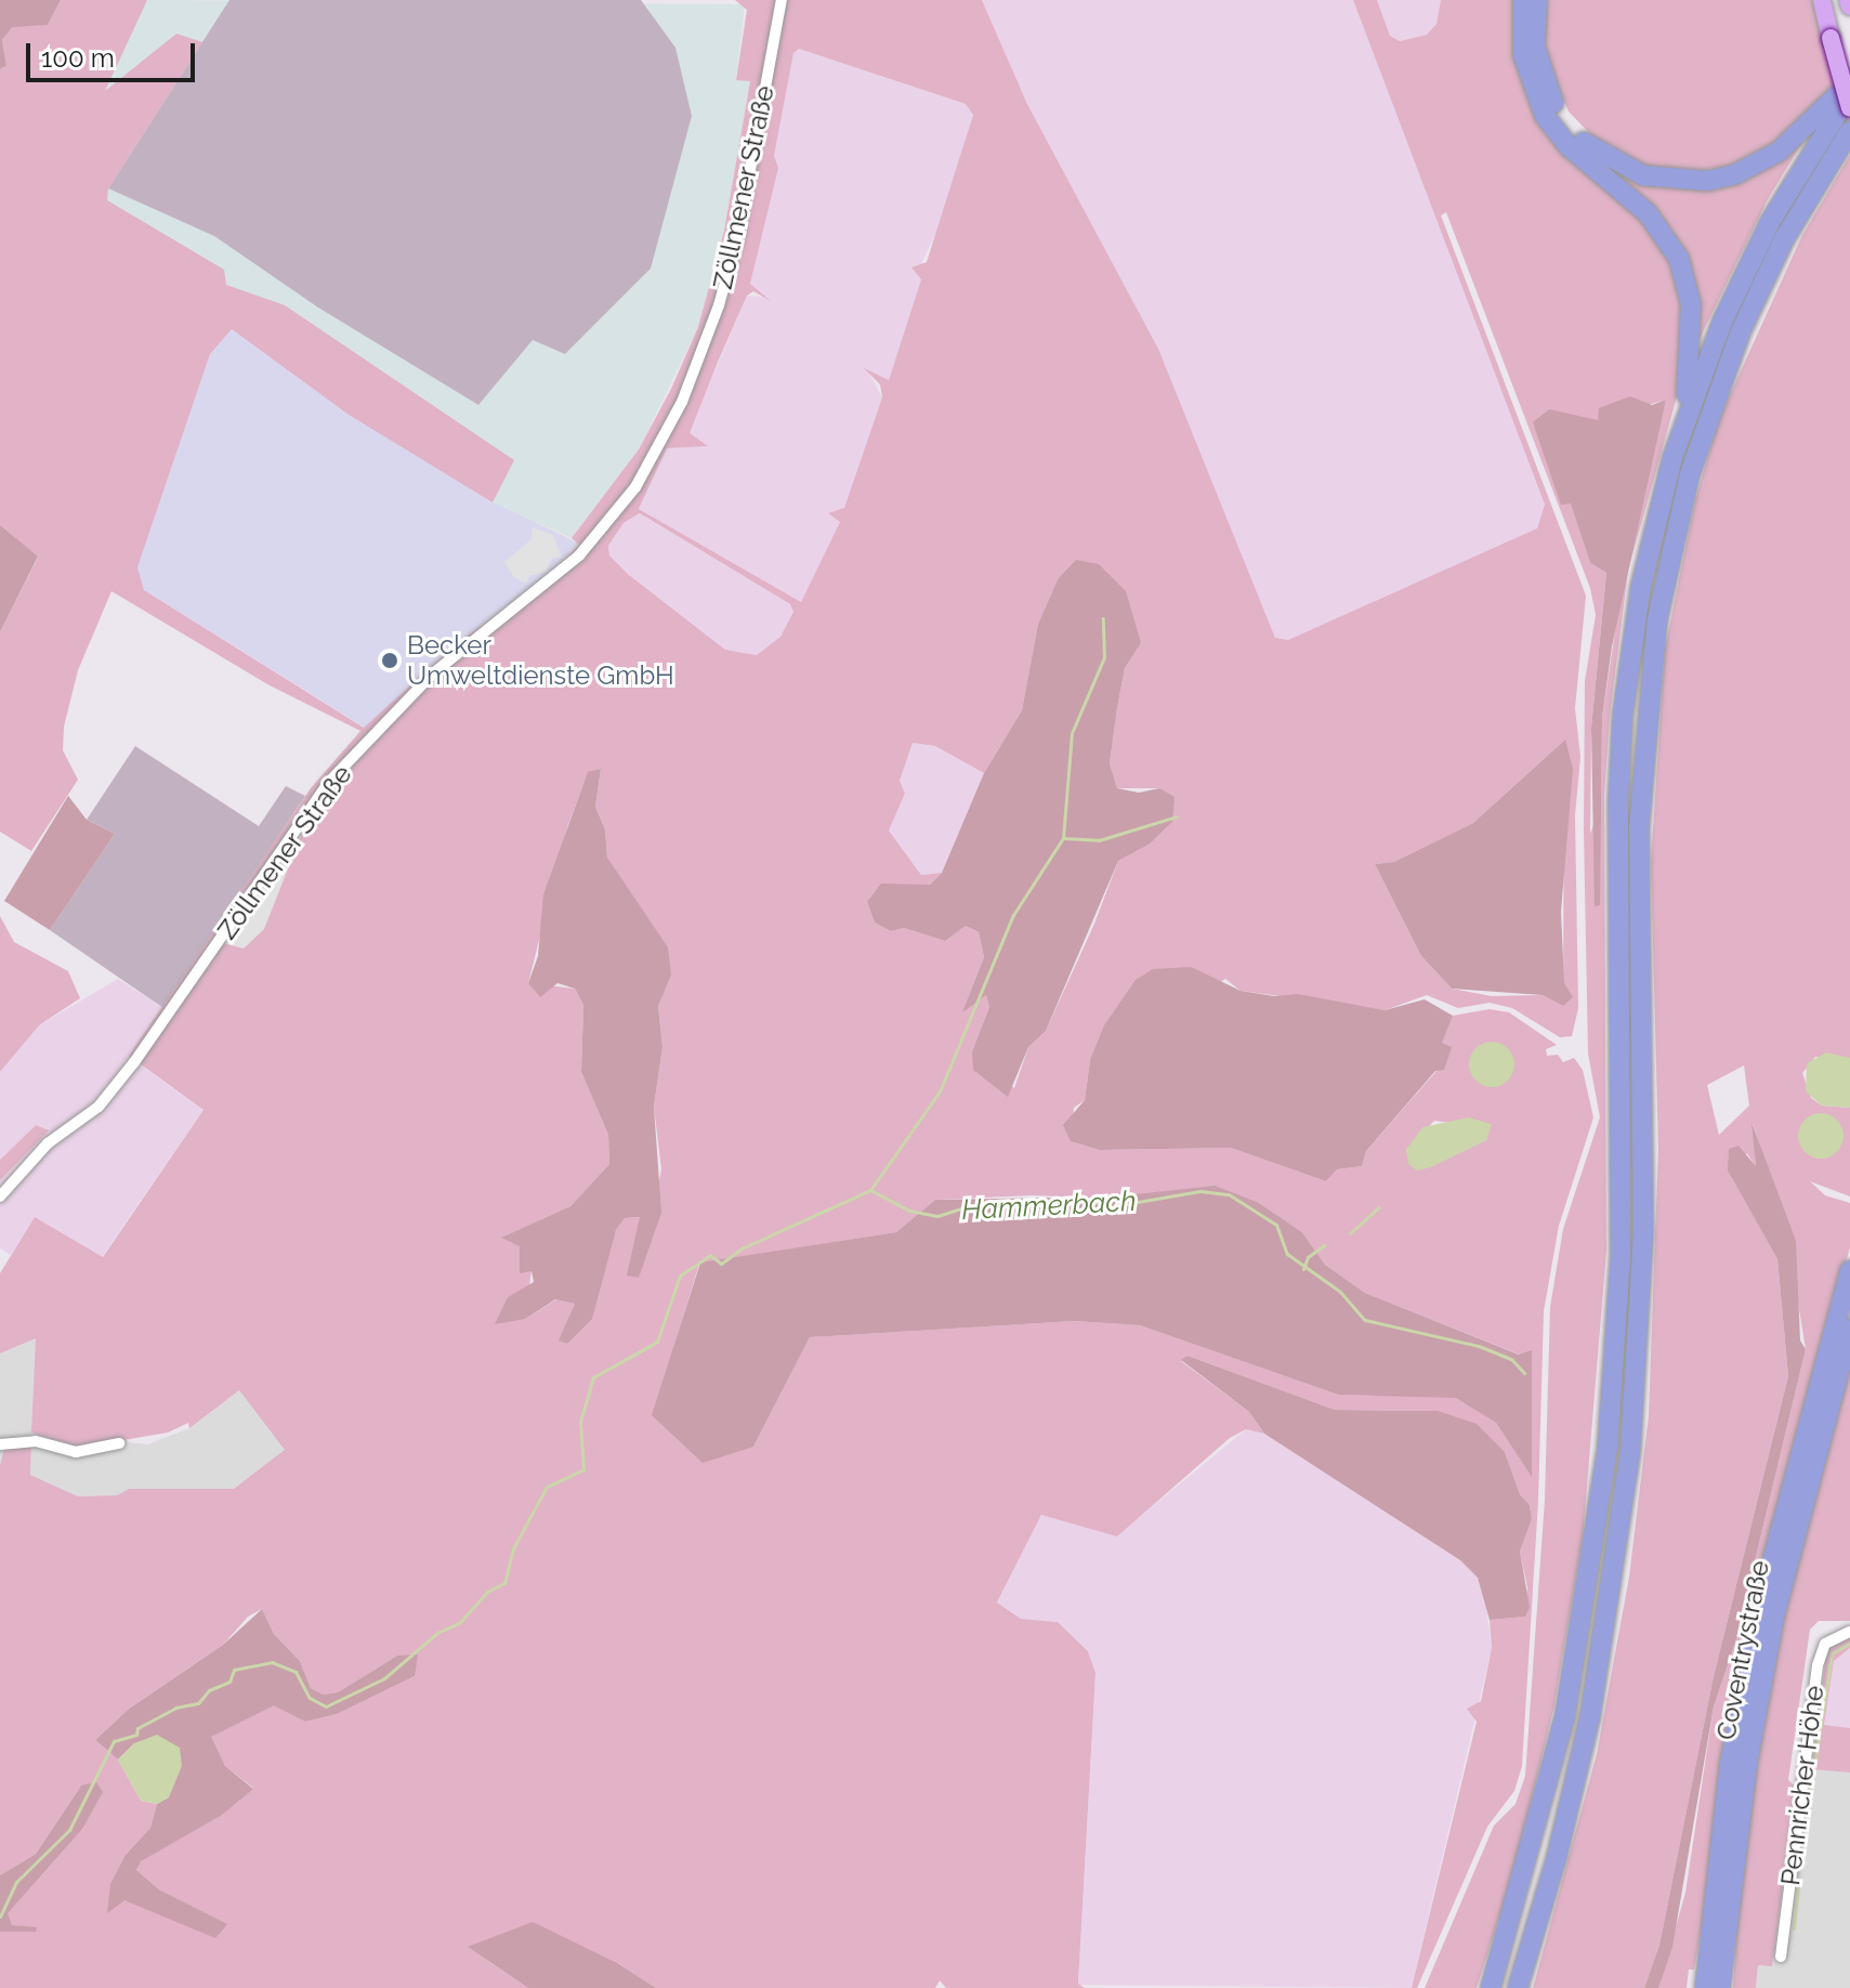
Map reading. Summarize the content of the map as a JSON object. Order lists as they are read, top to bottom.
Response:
{
  "streets": {
    "highway": ["Coventrystraße"],
    "street": ["Zöllmener Straße", "Pennricher Höhe"]
  },
  "water": ["Hammerbach"],
  "places": ["Becker Umweltdienste GmbH"],
  "scale_bar": "100 m"
}
